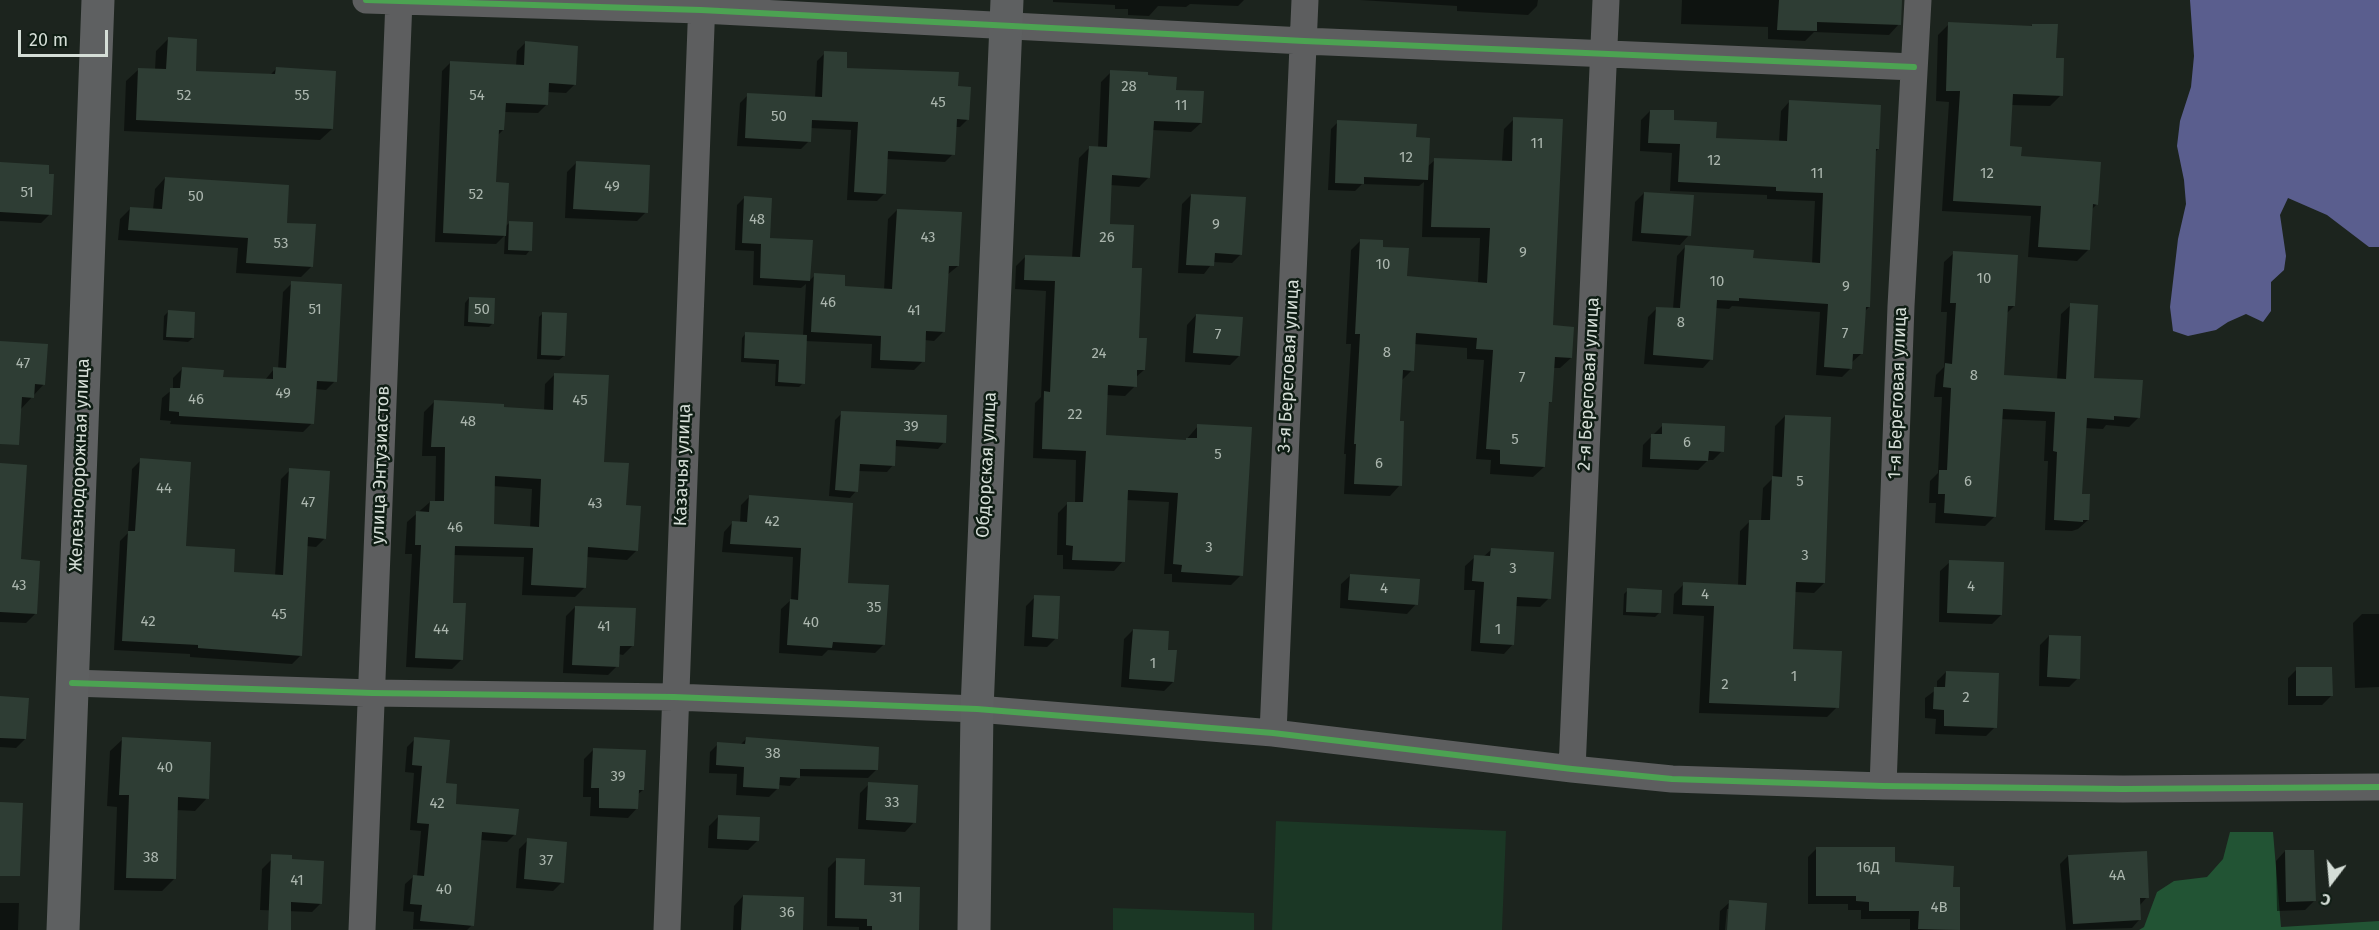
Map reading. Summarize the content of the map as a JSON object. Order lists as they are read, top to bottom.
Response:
{
  "streets": {
    "street": [
      "3-я Береговая улица",
      "2-я Береговая улица",
      "1-я Береговая улица",
      "Железнодорожная улица",
      "улица Энтузиастов",
      "Казачья улица",
      "Обдорская улица"
    ]
  },
  "house_numbers": [
    "28",
    "52",
    "55",
    "54",
    "45",
    "11",
    "50",
    "11",
    "12",
    "12",
    "11",
    "12",
    "49",
    "51",
    "52",
    "50",
    "48",
    "9",
    "43",
    "26",
    "53",
    "9",
    "10",
    "10",
    "10",
    "9",
    "46",
    "51",
    "50",
    "41",
    "8",
    "7",
    "7",
    "8",
    "24",
    "47",
    "8",
    "7",
    "49",
    "46",
    "45",
    "22",
    "48",
    "39",
    "5",
    "6",
    "5",
    "6",
    "5",
    "6",
    "44",
    "47",
    "43",
    "42",
    "46",
    "3",
    "3",
    "3",
    "43",
    "4",
    "4",
    "4",
    "35",
    "45",
    "42",
    "40",
    "41",
    "44",
    "1",
    "1",
    "1",
    "2",
    "2",
    "38",
    "40",
    "39",
    "33",
    "42",
    "38",
    "37",
    "16Д",
    "4А",
    "41",
    "40",
    "31",
    "4В",
    "36"
  ],
  "scale_bar": "20 m",
  "north": "bottom"
}
